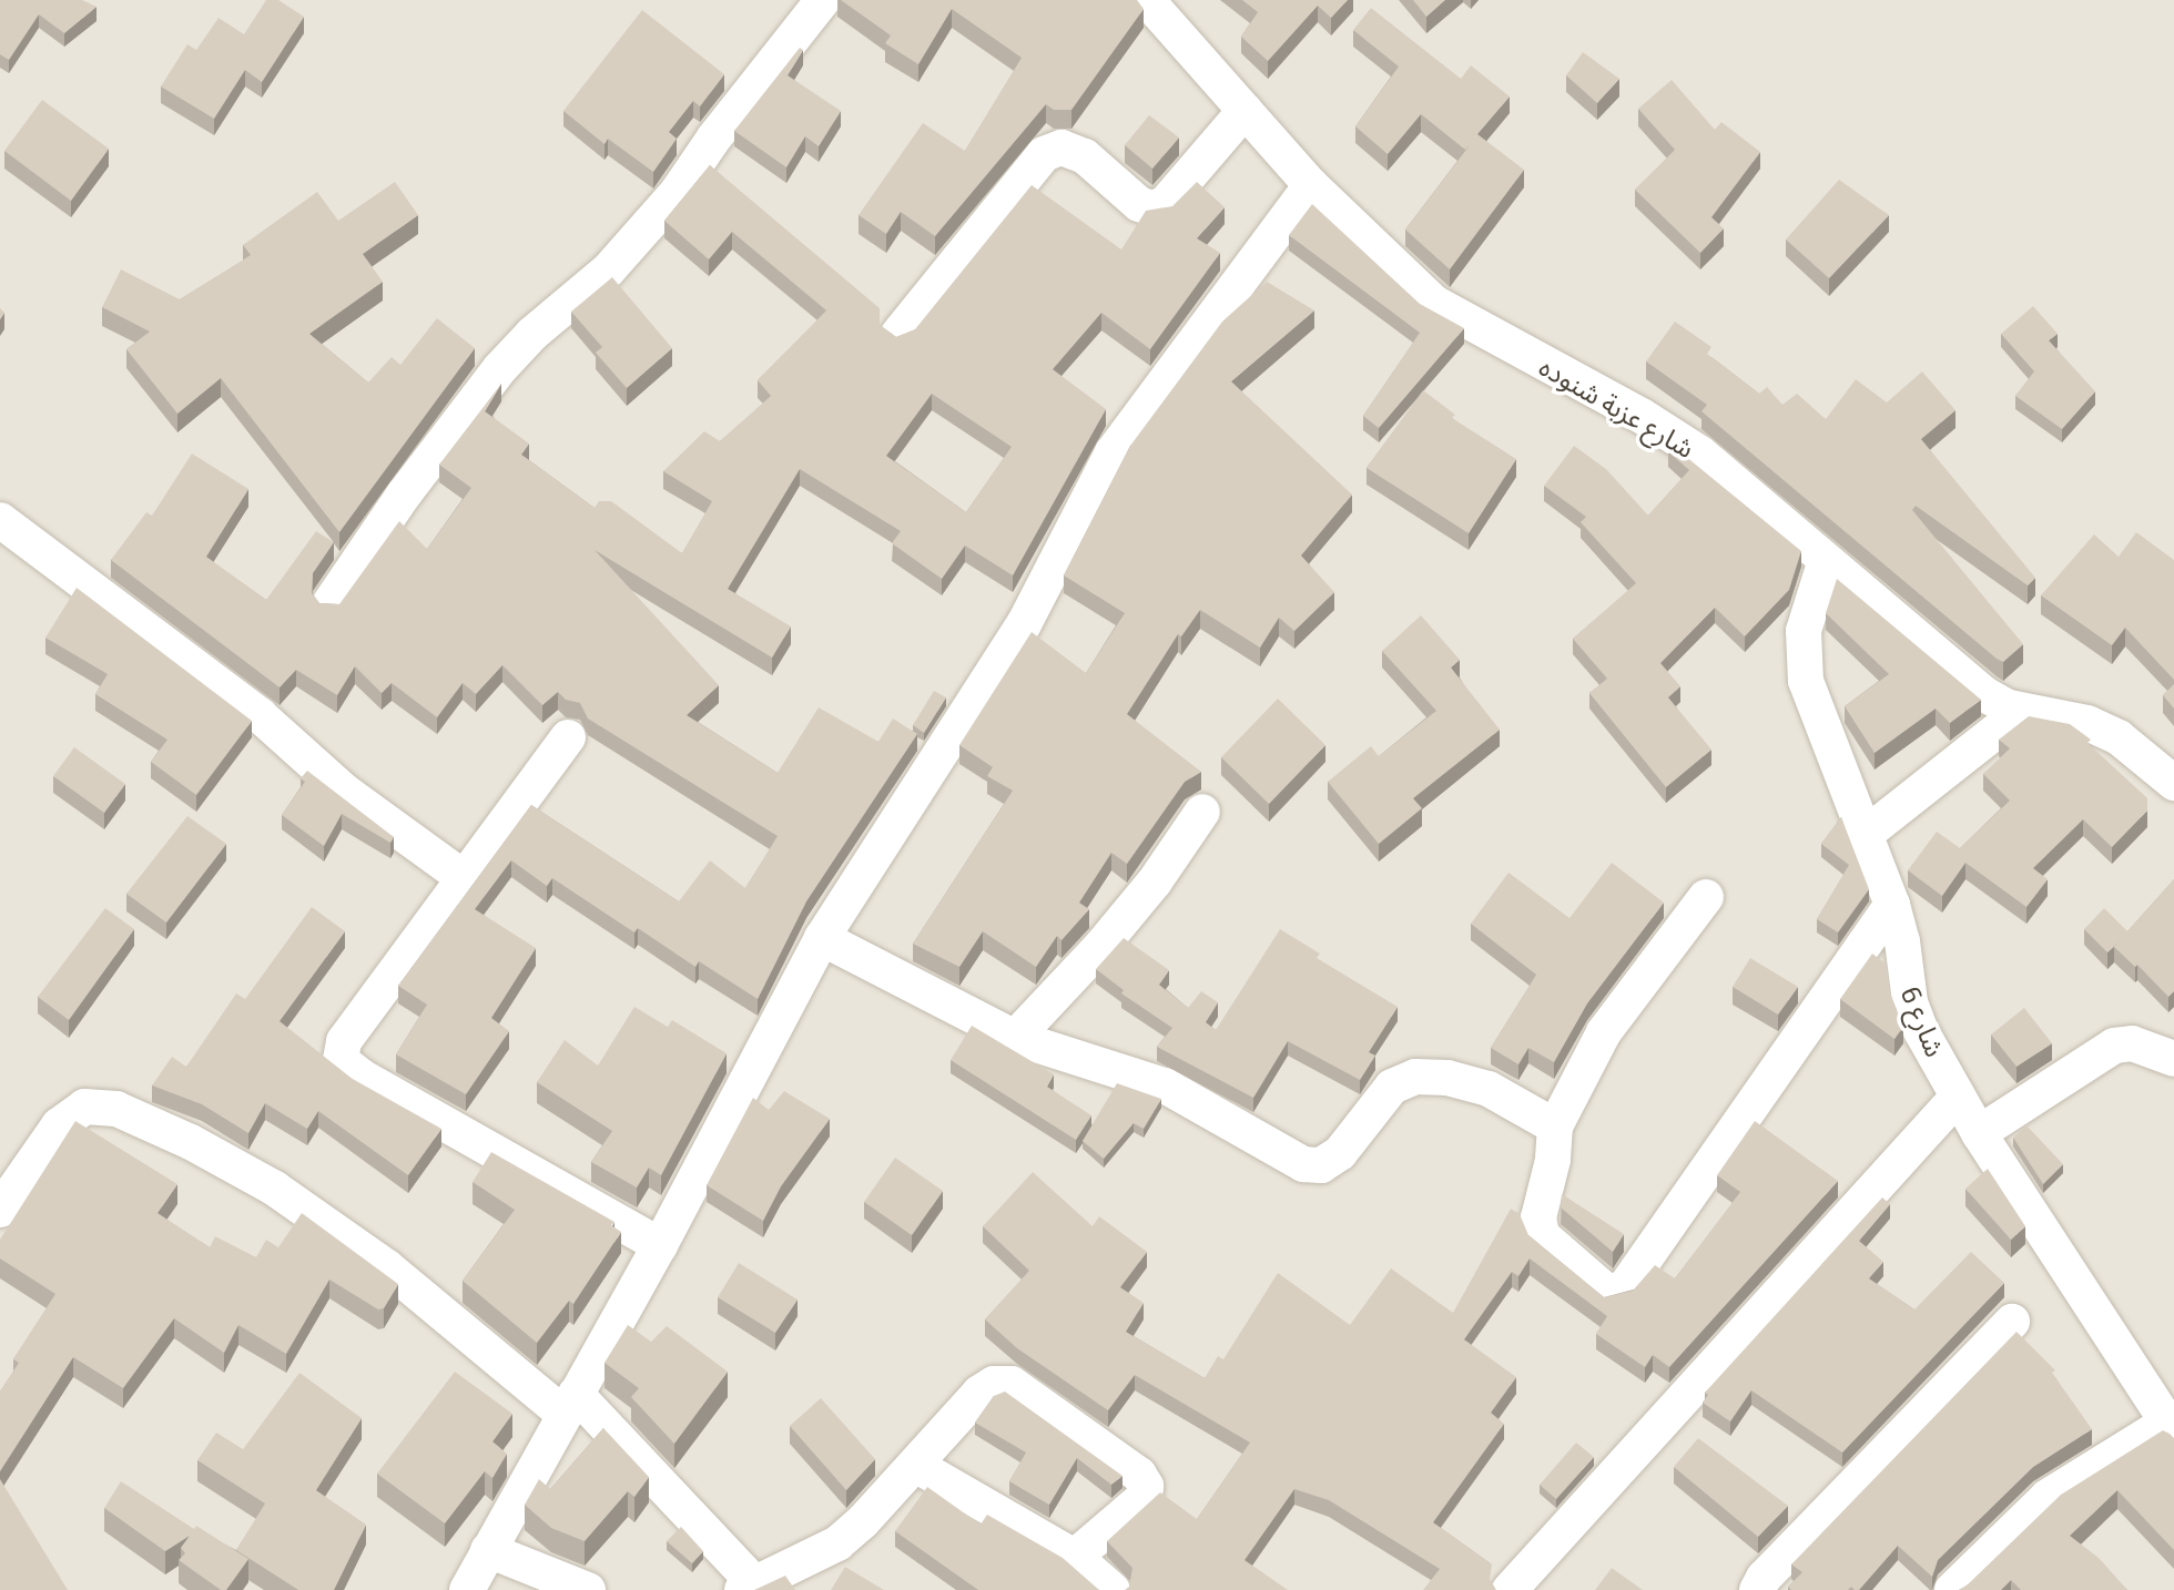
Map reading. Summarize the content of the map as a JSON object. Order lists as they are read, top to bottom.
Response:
{
  "streets": {
    "street": ["شارع عزبة شنوده", "شارع 6"]
  },
  "crossings": [
    ["شارع عزبة شنوده", "شارع 6"]
  ]
}
